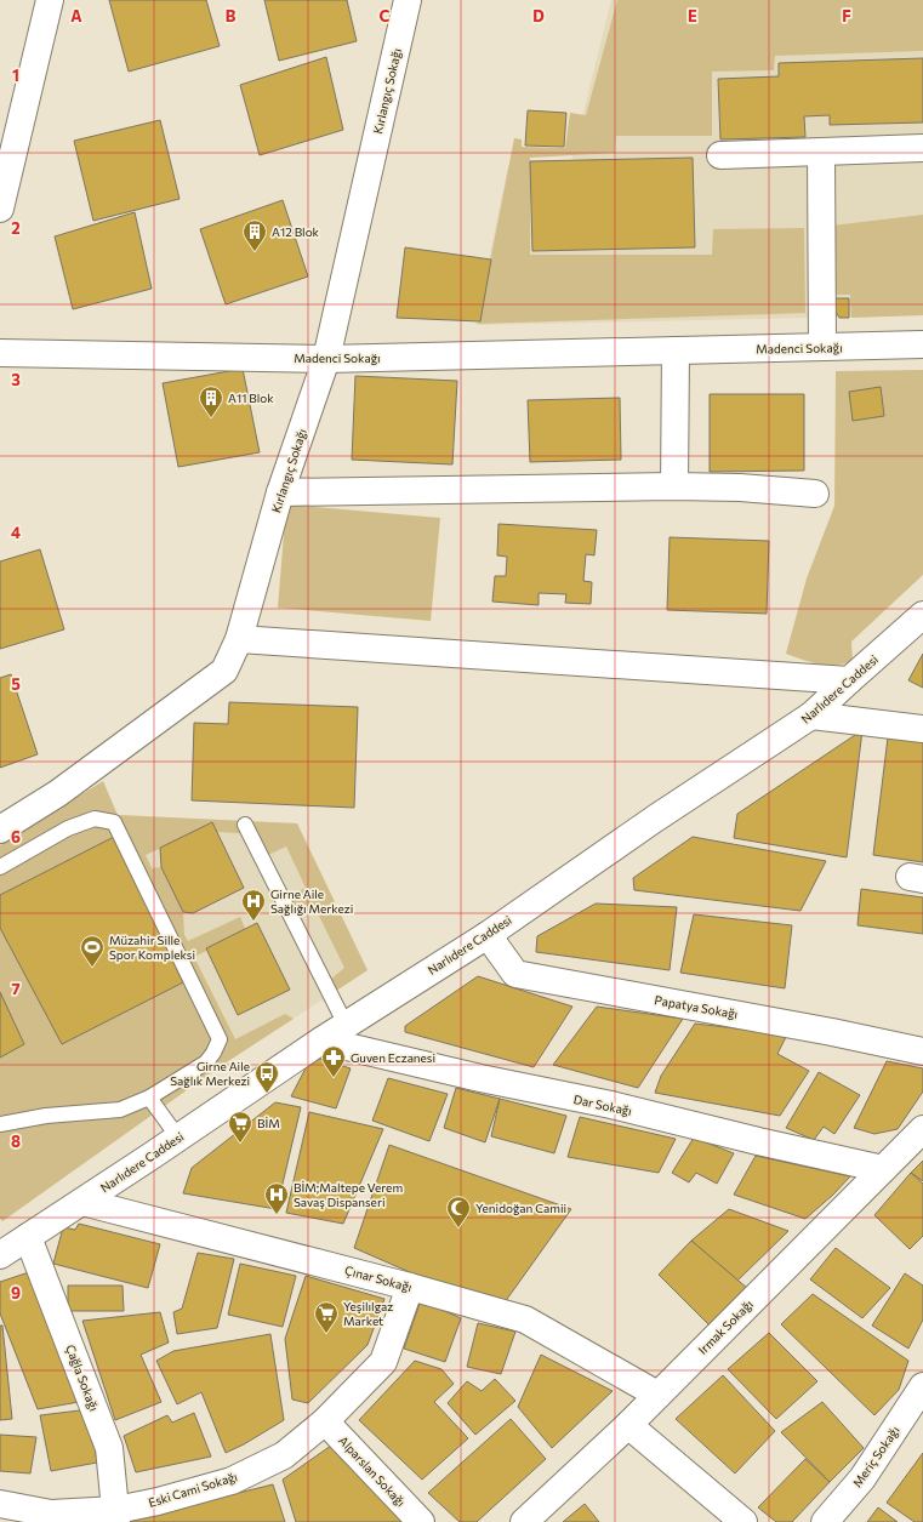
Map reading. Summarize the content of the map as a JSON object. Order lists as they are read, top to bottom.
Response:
{
  "streets": {
    "street": [
      "Kırlangıç Sokağı",
      "Madenci Sokağı",
      "Narlıdere Caddesi",
      "Papatya Sokağı",
      "Dar Sokağı",
      "Çınar Sokağı",
      "Irmak Sokağı",
      "Çağla Sokağı",
      "Meriç Sokağı",
      "Alparslan Sokağı",
      "Eski Cami Sokağı"
    ]
  },
  "crossings": [
    ["Kırlangıç Sokağı", "Madenci Sokağı"],
    ["Narlıdere Caddesi", "Papatya Sokağı"],
    ["Narlıdere Caddesi", "Dar Sokağı"],
    ["Narlıdere Caddesi", "Çınar Sokağı"],
    ["Narlıdere Caddesi", "Çağla Sokağı"],
    ["Dar Sokağı", "Irmak Sokağı"],
    ["Çınar Sokağı", "Irmak Sokağı"],
    ["Çınar Sokağı", "Eski Cami Sokağı"],
    ["Çağla Sokağı", "Eski Cami Sokağı"],
    ["Alparslan Sokağı", "Eski Cami Sokağı"]
  ],
  "places": {
    "building": ["A12 Blok", "A11 Blok"],
    "hospital": ["Girne Aile Sağlığı Merkezi", "BİM;Maltepe Verem Savaş Dispanseri"],
    "sports": ["Müzahir Sille Spor Kompleksi"],
    "pharmacy": ["Guven Eczanesi"],
    "bus stop": ["Girne Aile Sağlık Merkezi"],
    "supermarket": ["BİM", "Yeşilılgaz Market"],
    "mosque": ["Yenidoğan Camii"]
  },
  "grid": {
    "columns": [
      "A",
      "B",
      "C",
      "D",
      "E",
      "F"
    ],
    "rows": [
      "1",
      "2",
      "3",
      "4",
      "5",
      "6",
      "7",
      "8",
      "9"
    ]
  }
}
